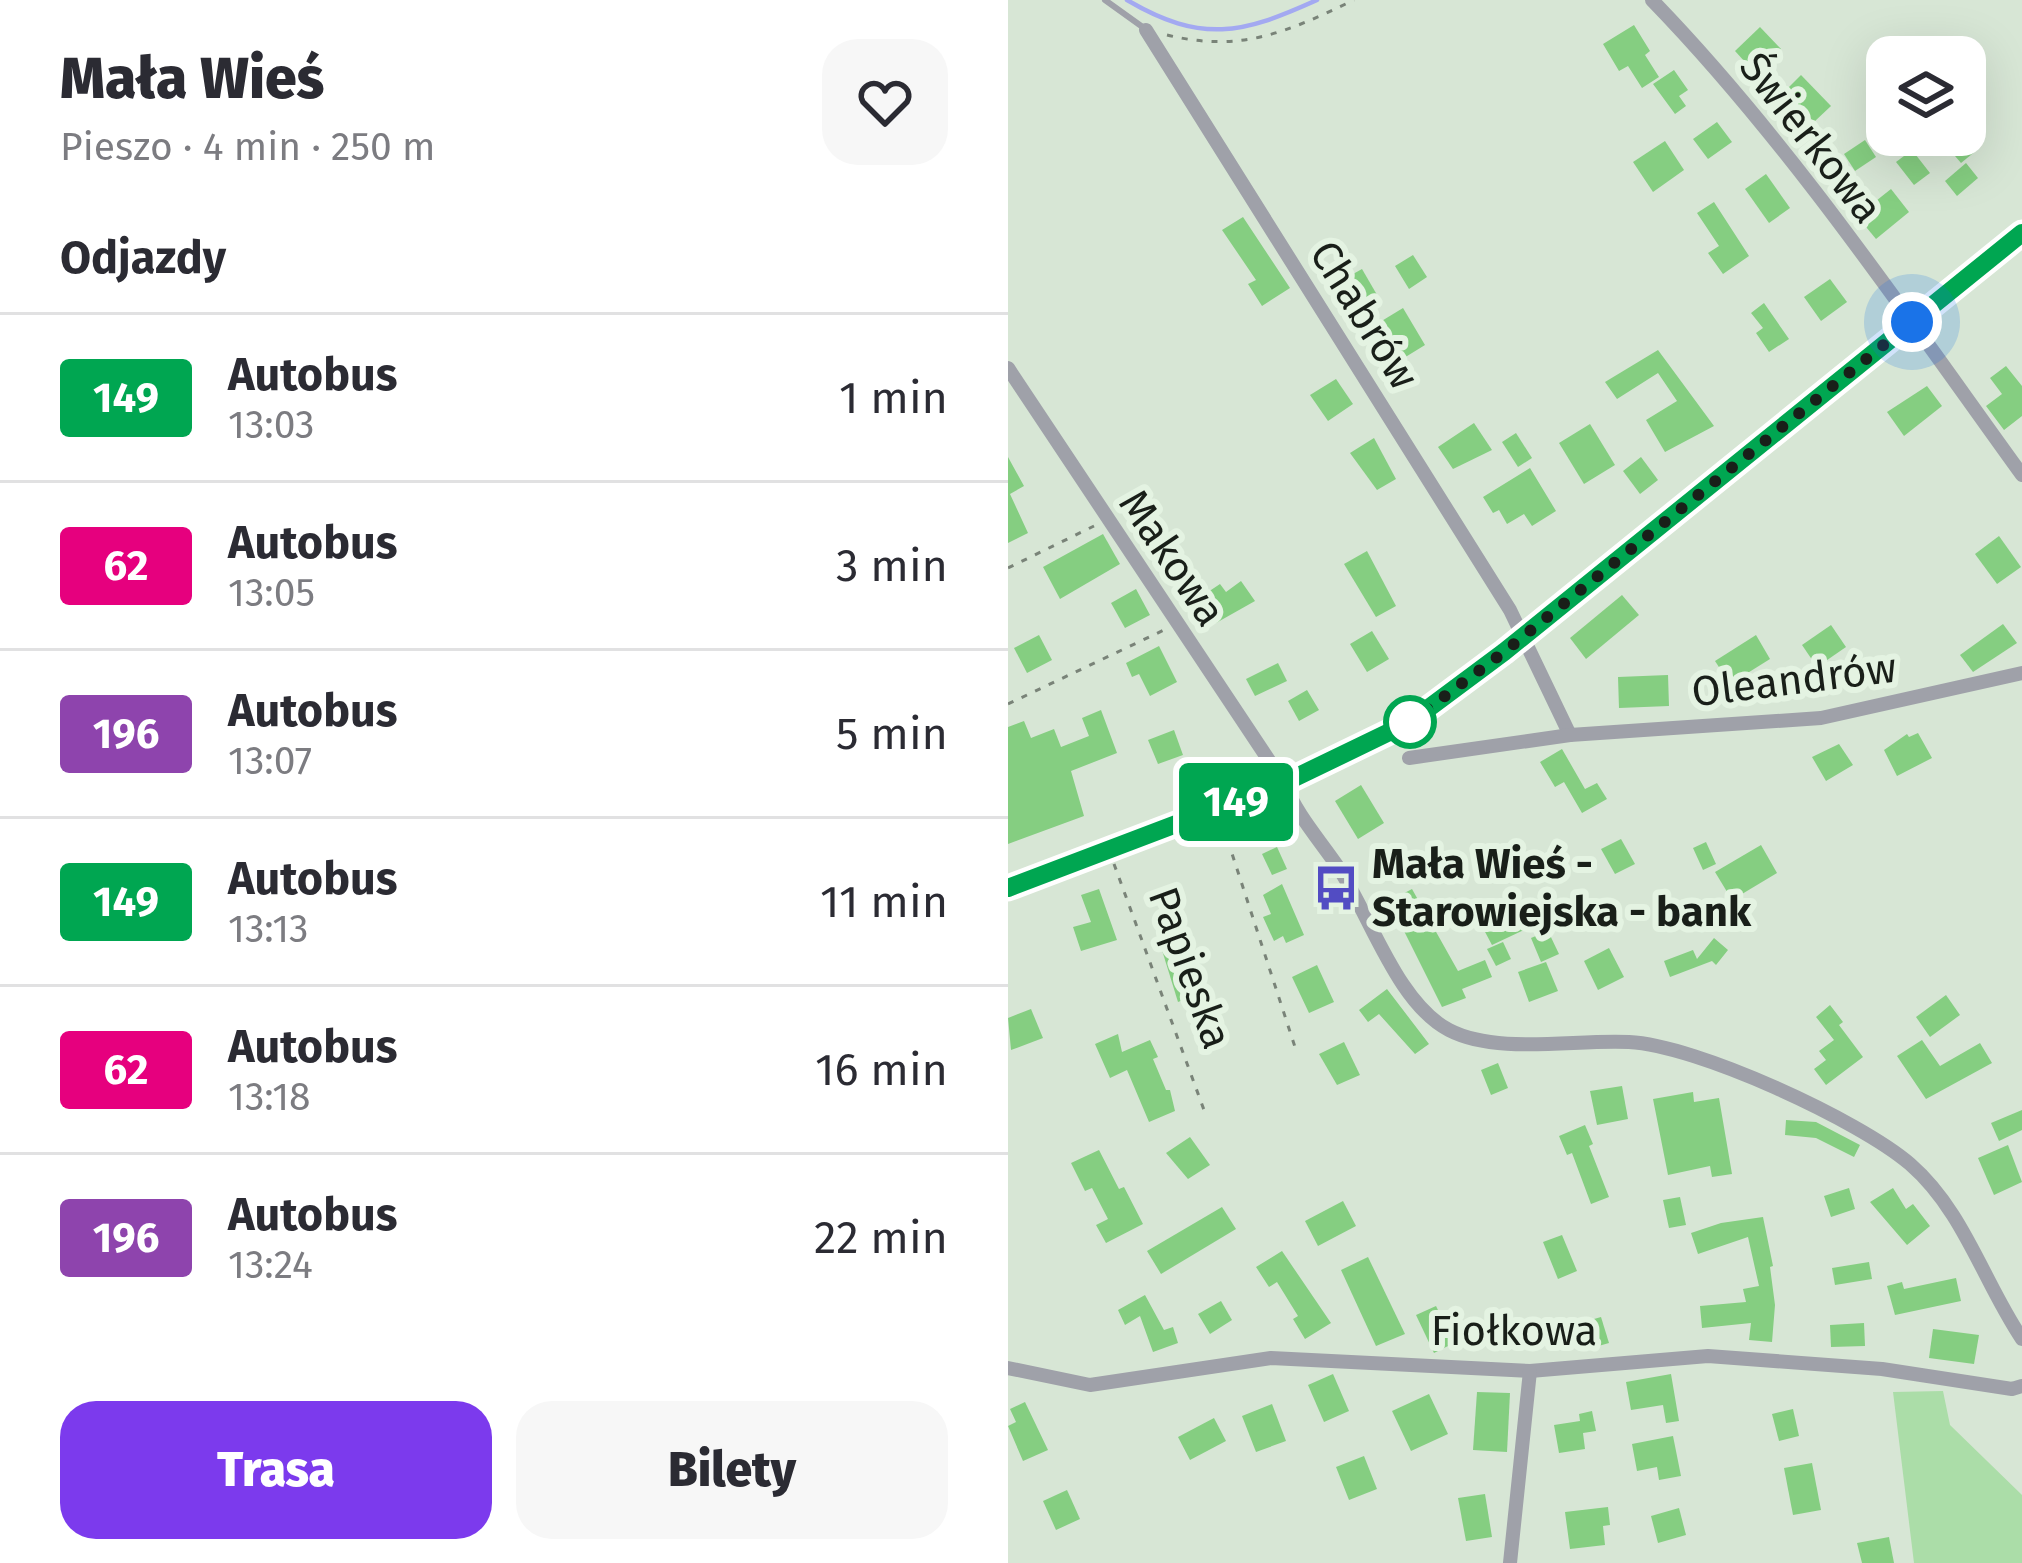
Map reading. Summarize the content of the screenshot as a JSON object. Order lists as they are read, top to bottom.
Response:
{
  "streets": {
    "street": [
      "Świerkowa",
      "Chabrów",
      "Makowa",
      "Oleandrów",
      "Papieska",
      "Fiołkowa"
    ]
  },
  "crossings": [
    ["Świerkowa", "Papieska"],
    ["Chabrów", "Papieska"],
    ["Makowa", "Papieska"]
  ],
  "places": {
    "bus stop": ["Mała Wieś - Starowiejska - bank"]
  },
  "lines": ["bus line 149"],
  "page": {
    "heading": [
      ["Mała Wieś", "Pieszo · 4 min · 250 m"],
      "Odjazdy"
    ],
    "on_map": "149",
    "list": [
      {
        "mark": "149",
        "name": "Autobus",
        "note": "13:03",
        "value": "1 min"
      },
      {
        "mark": "62",
        "name": "Autobus",
        "note": "13:05",
        "value": "3 min"
      },
      {
        "mark": "196",
        "name": "Autobus",
        "note": "13:07",
        "value": "5 min"
      },
      {
        "mark": "149",
        "name": "Autobus",
        "note": "13:13",
        "value": "11 min"
      },
      {
        "mark": "62",
        "name": "Autobus",
        "note": "13:18",
        "value": "16 min"
      },
      {
        "mark": "196",
        "name": "Autobus",
        "note": "13:24",
        "value": "22 min"
      }
    ],
    "buttons": ["Trasa", "Bilety"]
  }
}
